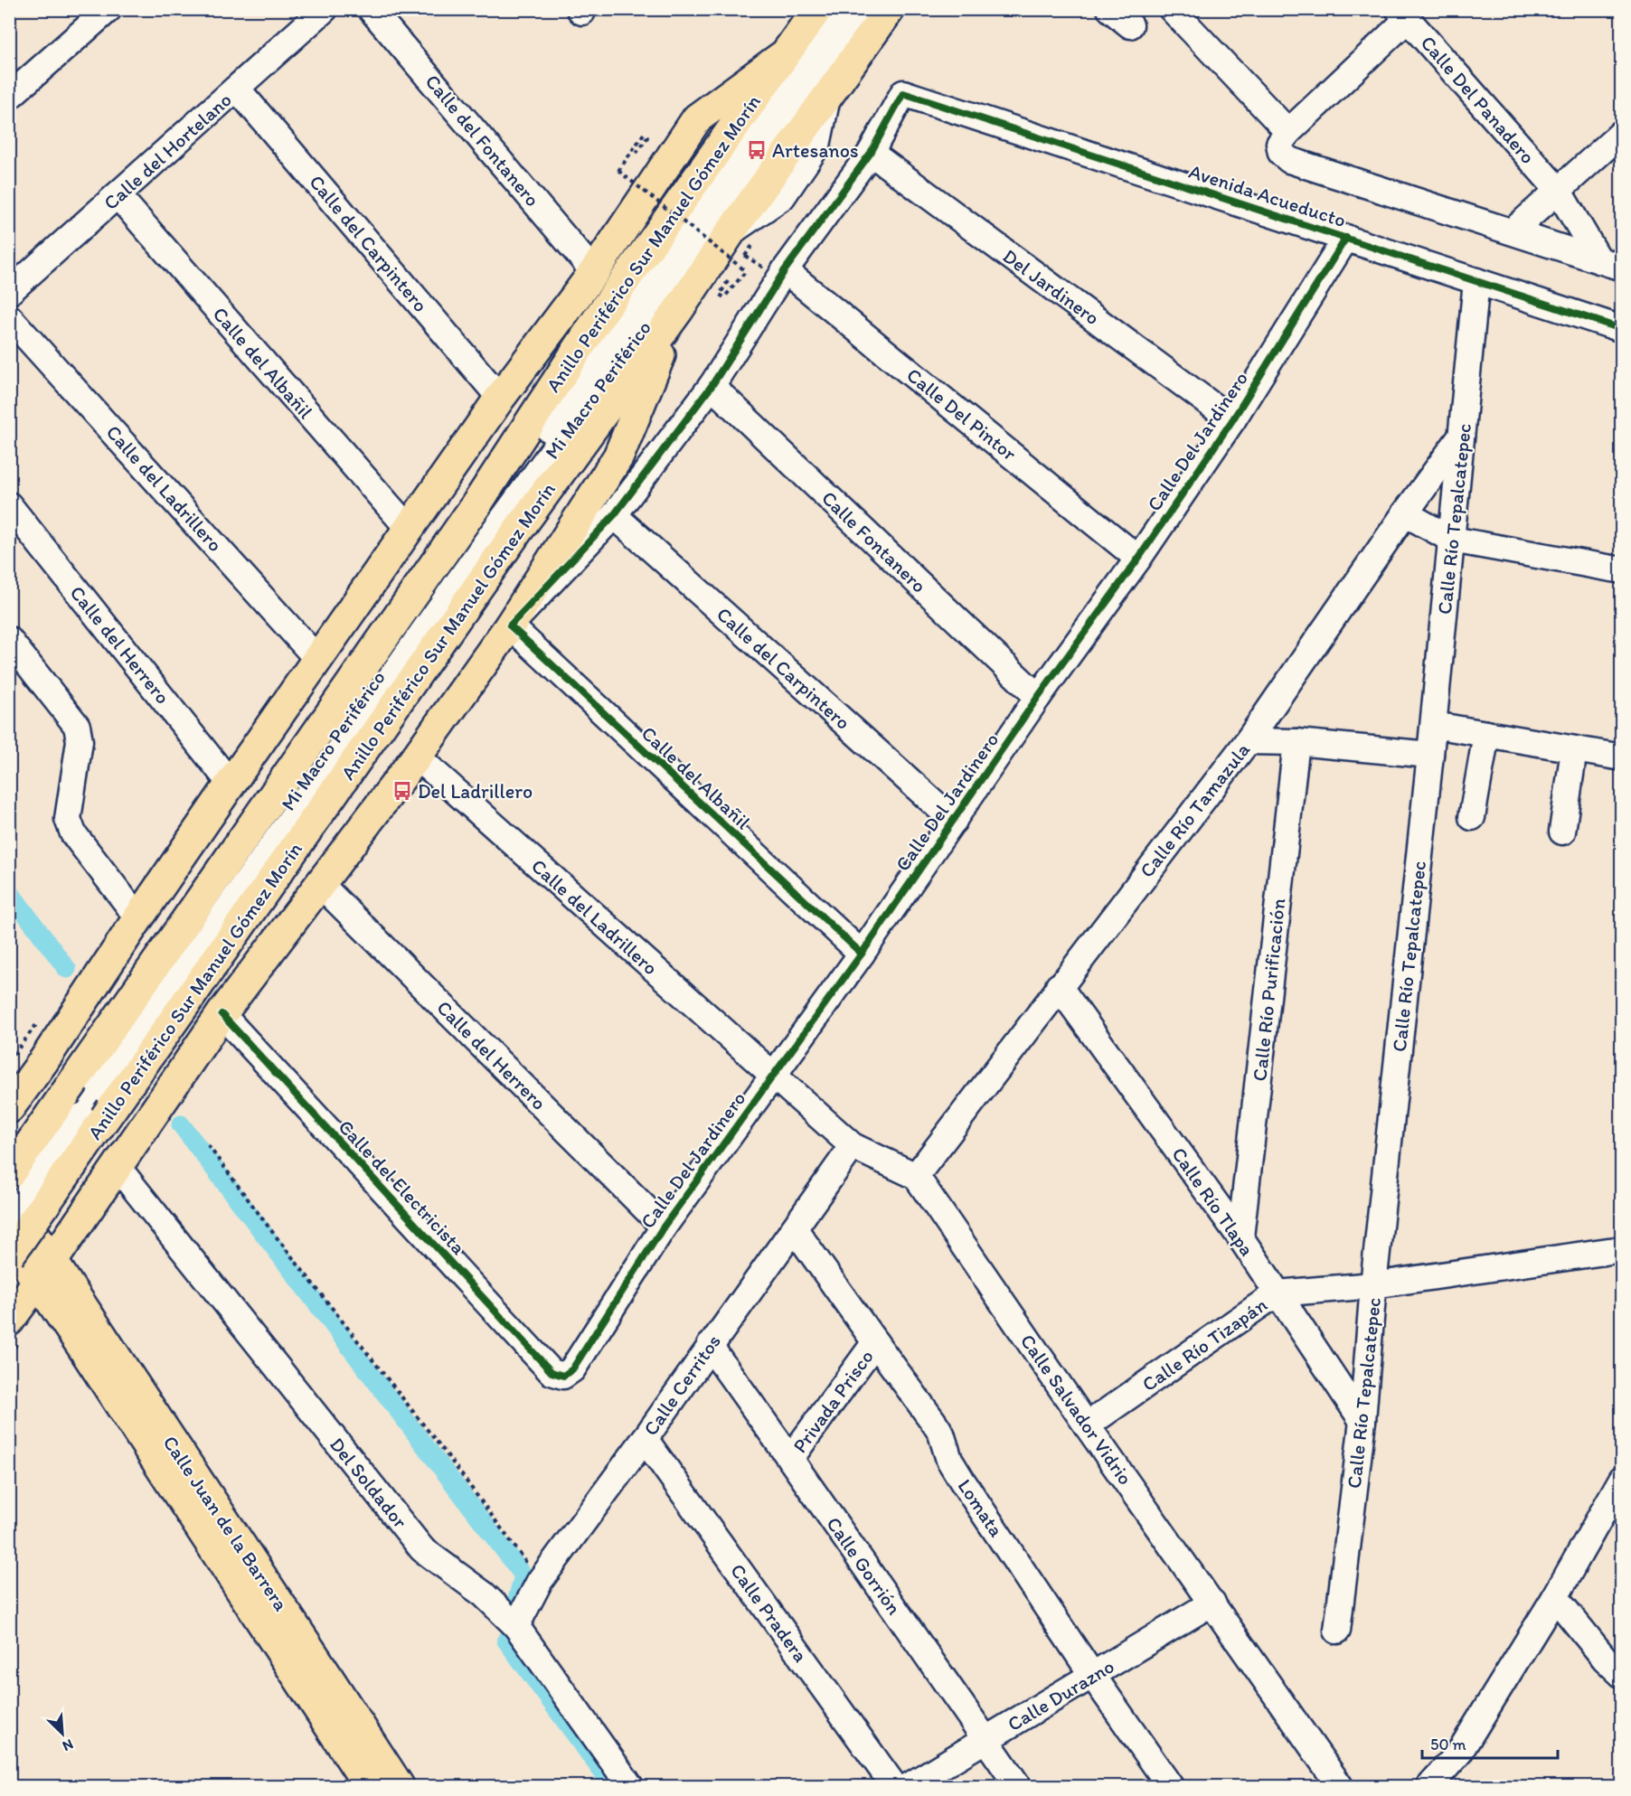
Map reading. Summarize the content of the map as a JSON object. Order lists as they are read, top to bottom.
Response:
{
  "streets": {
    "main road": ["Anillo Periférico Sur Manuel Gómez Morín", "Calle Juan de la Barrera"],
    "street": [
      "Calle Del Panadero",
      "Calle del Fontanero",
      "Calle del Hortelano",
      "Avenida Acueducto",
      "Calle del Carpintero",
      "Del Jardinero",
      "Calle del Albañil",
      "Mi Macro Periférico",
      "Calle Del Pintor",
      "Calle Del Jardinero",
      "Calle del Ladrillero",
      "Calle Río Tepalcatepec",
      "Calle Fontanero",
      "Calle del Herrero",
      "Calle Río Tamazula",
      "Calle Río Purificación",
      "Calle del Electricista",
      "Calle Río Tlapa",
      "Calle Río Tizapán",
      "Calle Cerritos",
      "Privada Prisco",
      "Calle Salvador Vidrio",
      "Del Soldador",
      "Lomata",
      "Calle Gorrión",
      "Calle Pradera",
      "Calle Durazno"
    ]
  },
  "crossings": [
    ["Calle Del Panadero", "Avenida Acueducto"],
    ["Calle del Hortelano", "Calle del Carpintero"],
    ["Calle del Hortelano", "Calle del Albañil"],
    ["Avenida Acueducto", "Del Jardinero"],
    ["Avenida Acueducto", "Calle Del Jardinero"],
    ["Avenida Acueducto", "Calle Río Tepalcatepec"],
    ["Calle del Carpintero", "Calle Del Jardinero"],
    ["Anillo Periférico Sur Manuel Gómez Morín", "Mi Macro Periférico"],
    ["Del Jardinero", "Calle Del Jardinero"],
    ["Calle del Albañil", "Calle Del Jardinero"],
    ["Calle Del Pintor", "Calle Del Jardinero"],
    ["Calle Del Jardinero", "Calle del Ladrillero"],
    ["Calle Del Jardinero", "Calle Fontanero"],
    ["Calle Del Jardinero", "Calle del Herrero"],
    ["Calle Del Jardinero", "Calle del Electricista"],
    ["Calle Río Tepalcatepec", "Calle Río Tamazula"],
    ["Calle Río Tepalcatepec", "Calle Río Tlapa"],
    ["Calle Río Tepalcatepec", "Calle Río Tizapán"],
    ["Calle Río Tamazula", "Calle Río Tlapa"],
    ["Calle Río Tamazula", "Calle Salvador Vidrio"],
    ["Calle Río Purificación", "Calle Río Tlapa"],
    ["Calle Río Tlapa", "Calle Río Tizapán"],
    ["Calle Río Tizapán", "Calle Salvador Vidrio"],
    ["Calle Cerritos", "Del Soldador"],
    ["Calle Cerritos", "Lomata"],
    ["Calle Cerritos", "Calle Gorrión"],
    ["Calle Cerritos", "Calle Pradera"],
    ["Privada Prisco", "Lomata"],
    ["Privada Prisco", "Calle Gorrión"],
    ["Calle Salvador Vidrio", "Calle Durazno"],
    ["Lomata", "Calle Durazno"],
    ["Calle Gorrión", "Calle Durazno"]
  ],
  "places": {
    "bus stop": ["Artesanos", "Del Ladrillero"]
  },
  "scale_bar": "50 m",
  "north": "bottom right"
}
